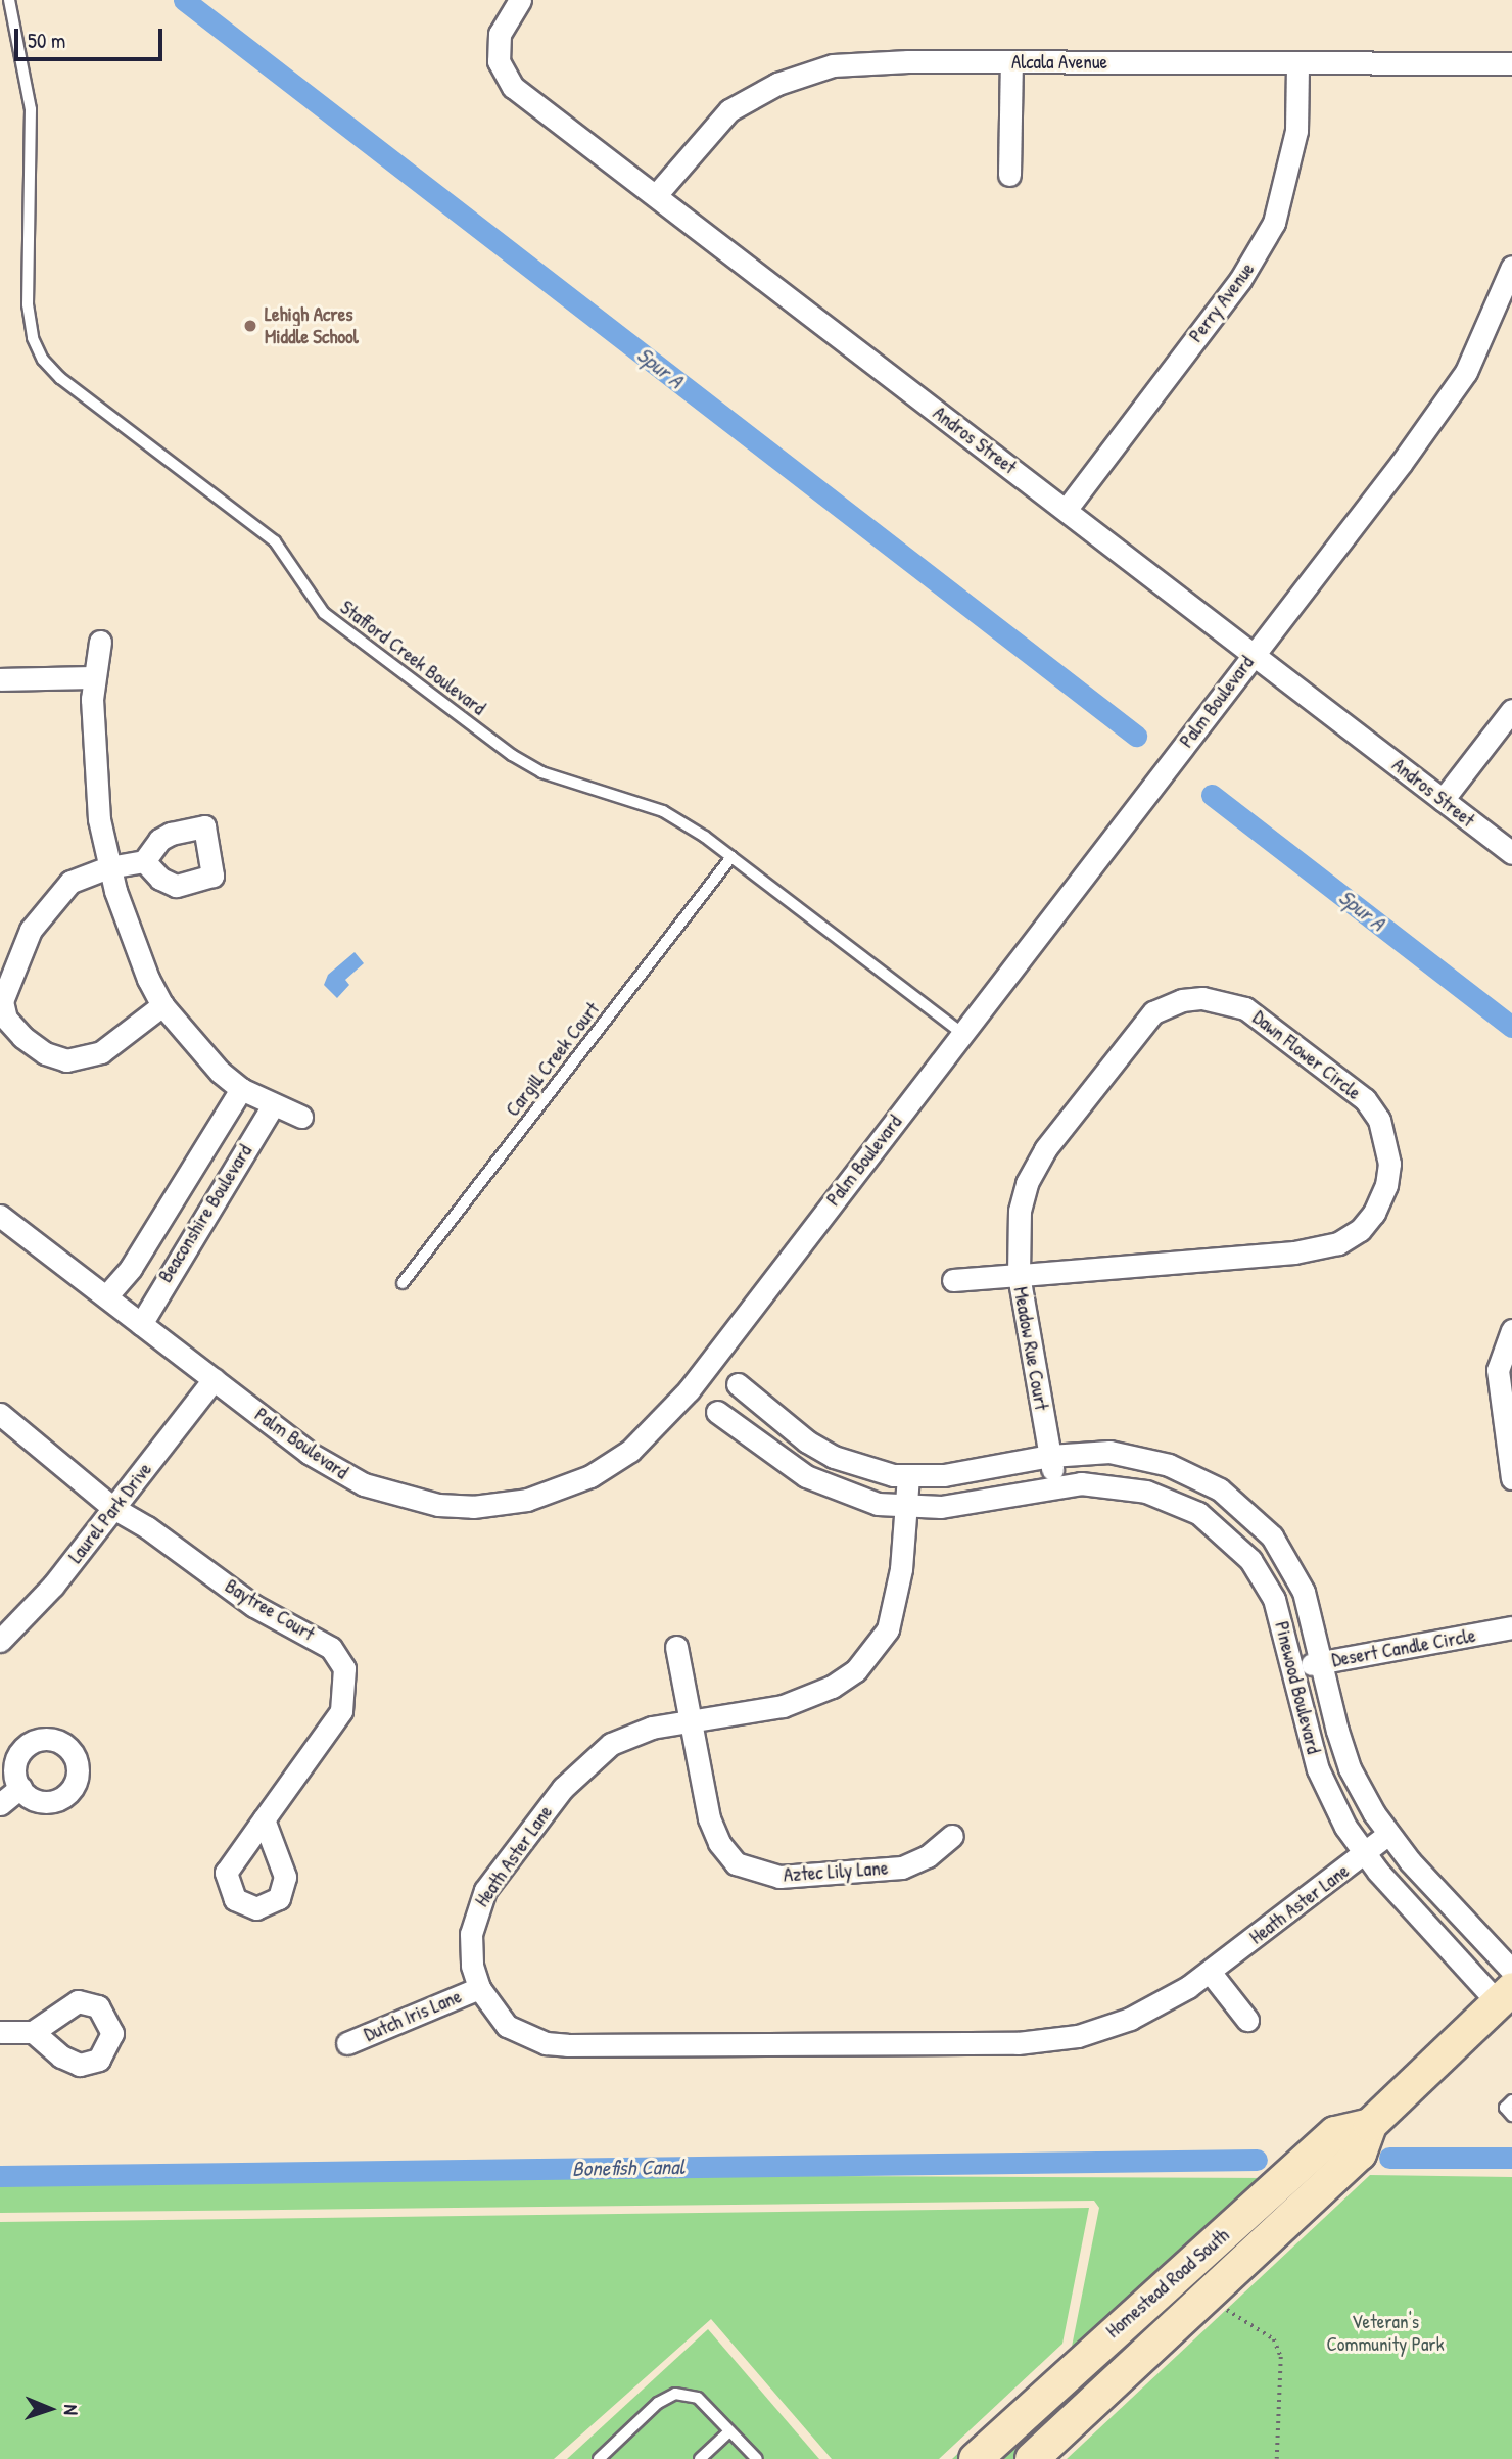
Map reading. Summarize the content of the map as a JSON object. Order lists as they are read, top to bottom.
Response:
{
  "streets": {
    "main road": ["Homestead Road South"],
    "street": [
      "Alcala Avenue",
      "Perry Avenue",
      "Andros Street",
      "Palm Boulevard",
      "Dawn Flower Circle",
      "Beaconshire Boulevard",
      "Meadow Rue Court",
      "Laurel Park Drive",
      "Baytree Court",
      "Desert Candle Circle",
      "Pinewood Boulevard",
      "Heath Aster Lane",
      "Aztec Lily Lane",
      "Dutch Iris Lane"
    ],
    "lane": ["Stafford Creek Boulevard", "Cargill Creek Court"]
  },
  "crossings": [
    ["Alcala Avenue", "Perry Avenue"],
    ["Alcala Avenue", "Andros Street"],
    ["Perry Avenue", "Andros Street"],
    ["Andros Street", "Palm Boulevard"],
    ["Stafford Creek Boulevard", "Palm Boulevard"],
    ["Stafford Creek Boulevard", "Cargill Creek Court"],
    ["Palm Boulevard", "Beaconshire Boulevard"],
    ["Palm Boulevard", "Laurel Park Drive"],
    ["Dawn Flower Circle", "Meadow Rue Court"],
    ["Meadow Rue Court", "Pinewood Boulevard"],
    ["Laurel Park Drive", "Baytree Court"],
    ["Desert Candle Circle", "Pinewood Boulevard"],
    ["Pinewood Boulevard", "Heath Aster Lane"],
    ["Pinewood Boulevard", "Homestead Road South"],
    ["Heath Aster Lane", "Aztec Lily Lane"],
    ["Heath Aster Lane", "Dutch Iris Lane"]
  ],
  "water": ["Spur A", "Bonefish Canal"],
  "parks": ["Veteran's Community Park"],
  "places": ["Lehigh Acres Middle School"],
  "scale_bar": "50 m",
  "north": "right"
}
